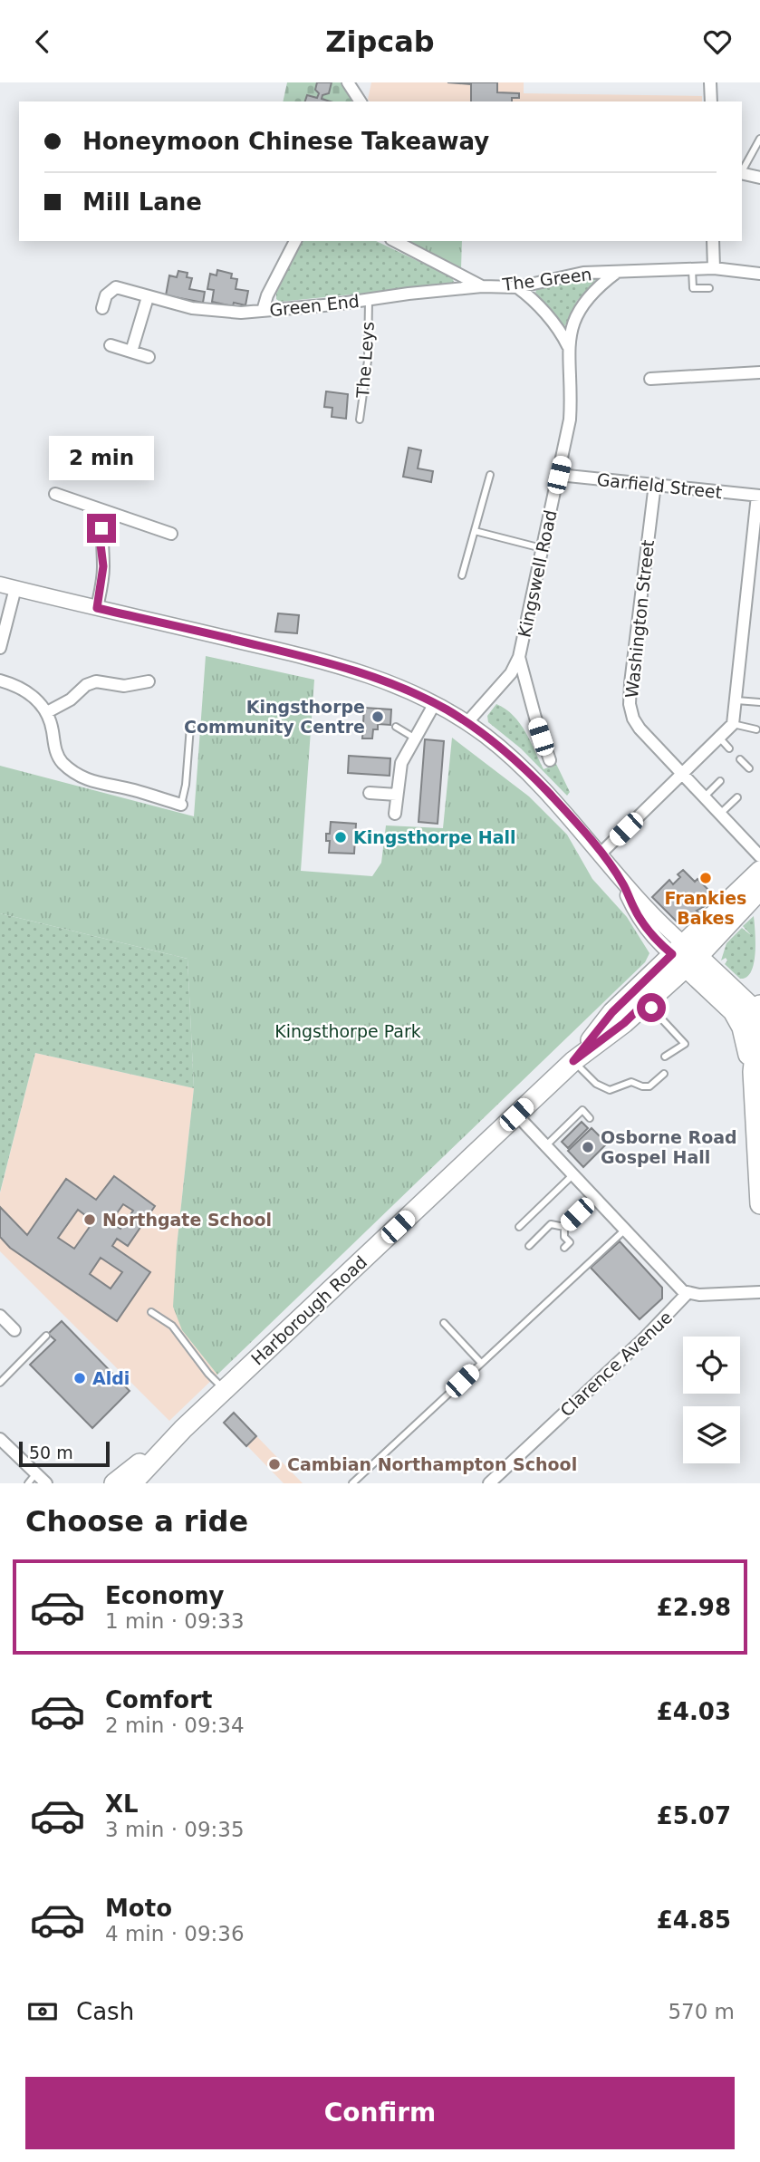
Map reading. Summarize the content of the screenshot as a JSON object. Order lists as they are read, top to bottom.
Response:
{
  "streets": {
    "main road": ["Harborough Road"],
    "street": [
      "The Green",
      "Green End",
      "Garfield Street",
      "Kingswell Road",
      "Washington Street",
      "Clarence Avenue"
    ],
    "lane": ["The Leys"]
  },
  "crossings": [
    ["The Green", "Green End"],
    ["The Green", "Kingswell Road"],
    ["Green End", "The Leys"],
    ["Garfield Street", "Kingswell Road"],
    ["Garfield Street", "Washington Street"]
  ],
  "parks": ["Kingsthorpe Park"],
  "places": [
    "Kingsthorpe Community Centre",
    "Kingsthorpe Hall",
    "Frankies Bakes",
    "Osborne Road Gospel Hall",
    "Northgate School",
    "Aldi",
    "Cambian Northampton School"
  ],
  "scale_bar": "50 m",
  "page": {
    "header": "Zipcab",
    "banner": ["Honeymoon Chinese Takeaway", "Mill Lane"],
    "bubble": "2 min",
    "scale": "50 m",
    "heading": "Choose a ride",
    "list": [
      {
        "name": "Economy",
        "note": "1 min · 09:33",
        "value": "£2.98"
      },
      {
        "name": "Comfort",
        "note": "2 min · 09:34",
        "value": "£4.03"
      },
      {
        "name": "XL",
        "note": "3 min · 09:35",
        "value": "£5.07"
      },
      {
        "name": "Moto",
        "note": "4 min · 09:36",
        "value": "£4.85"
      }
    ],
    "pay": ["Cash", "570 m"],
    "buttons": "Confirm"
  }
}
